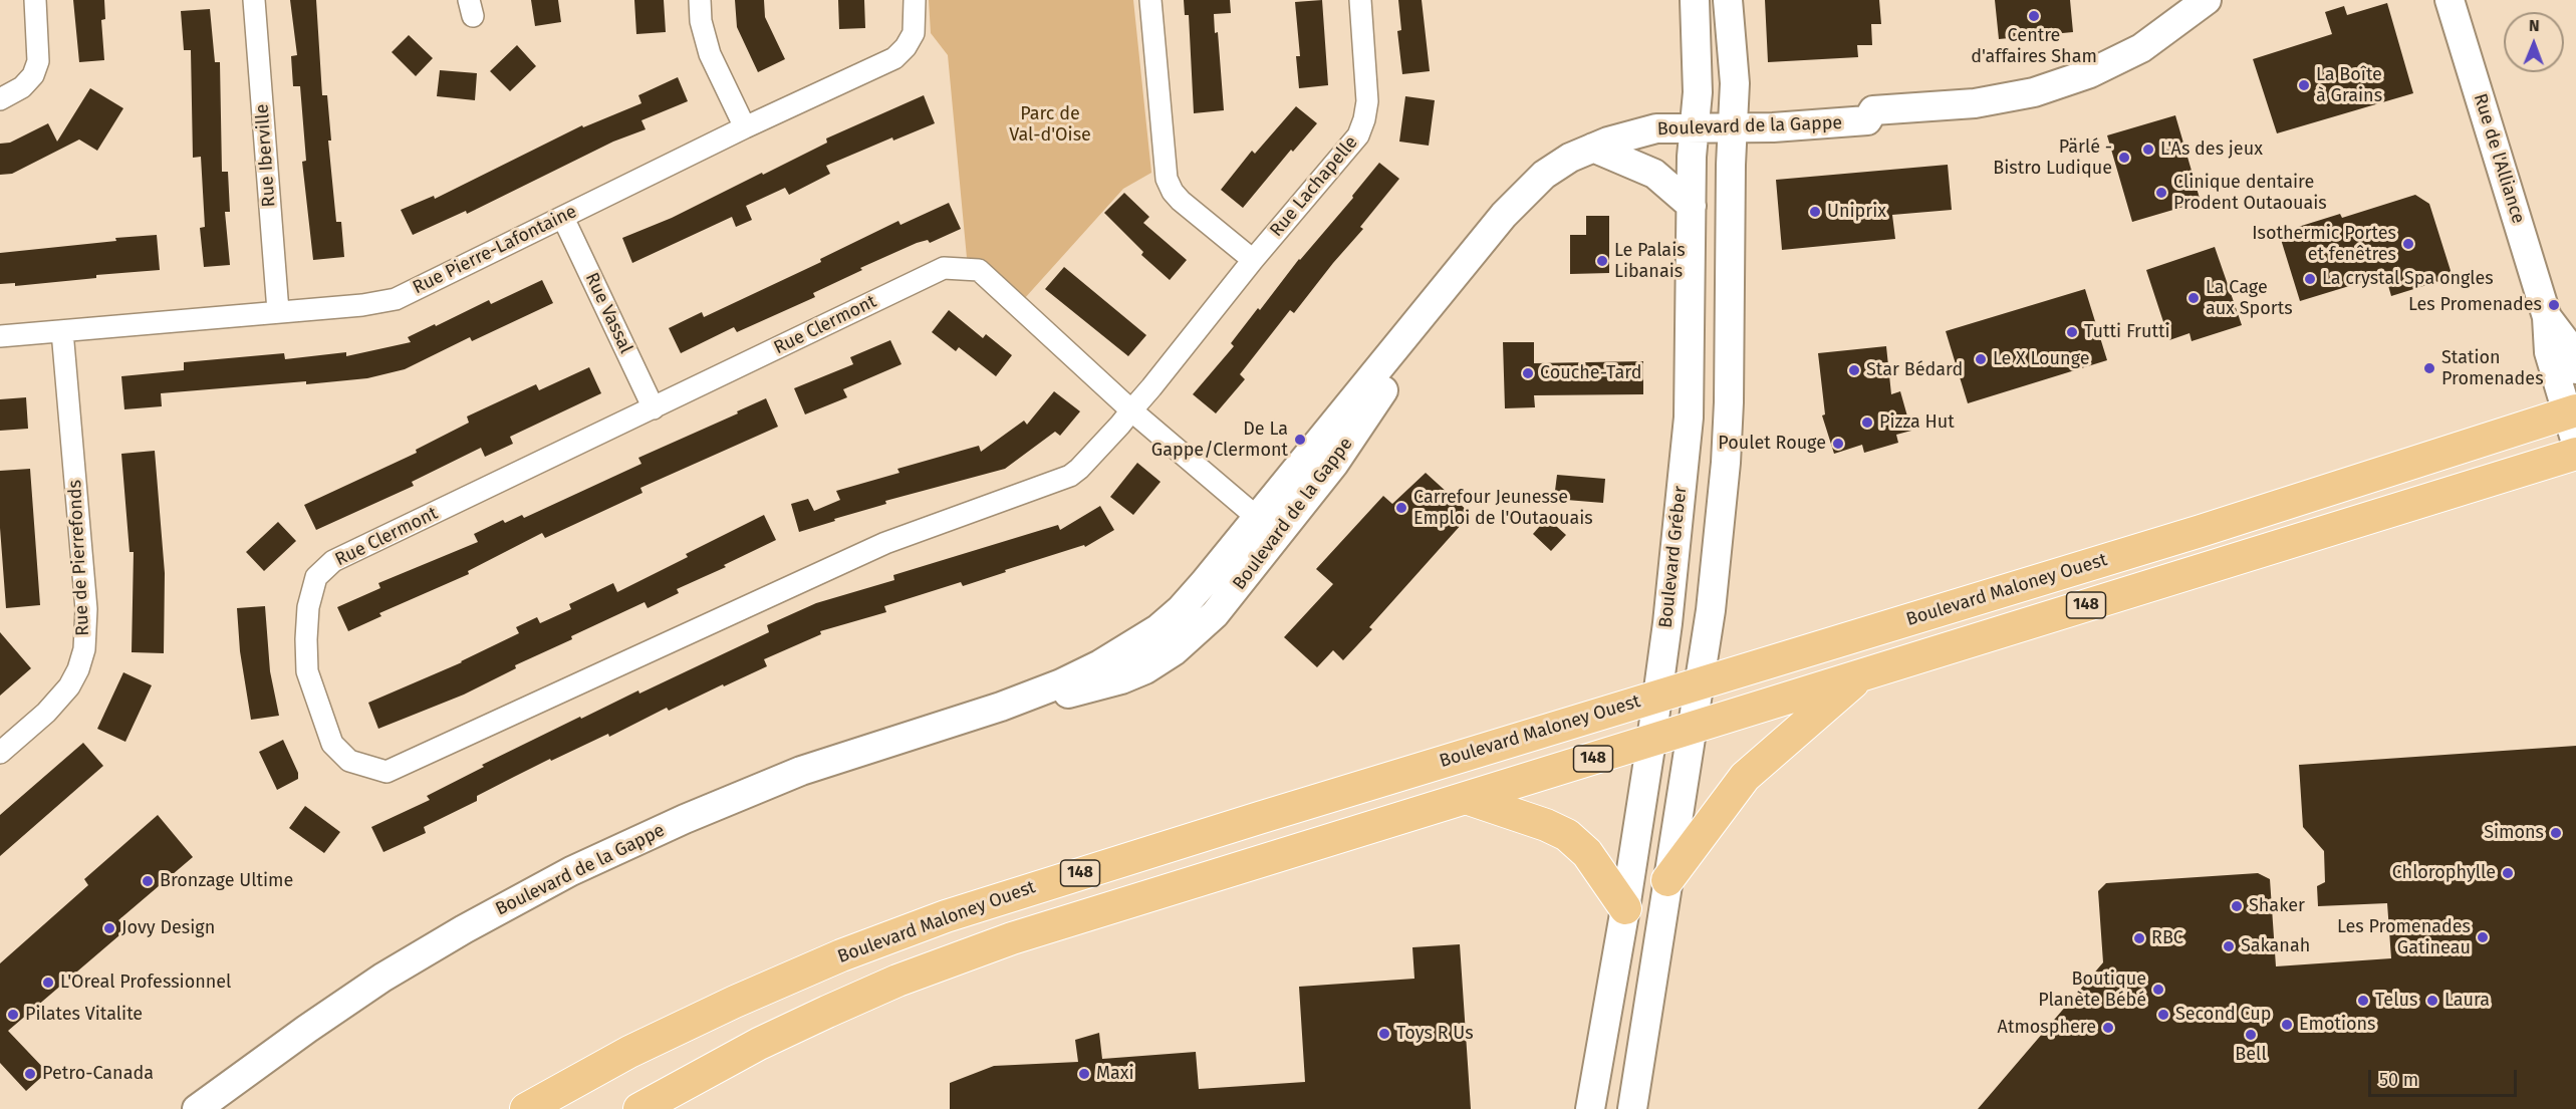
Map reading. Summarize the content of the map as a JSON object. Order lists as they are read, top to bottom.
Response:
{
  "streets": {
    "main road": ["Boulevard Maloney Ouest", "148"],
    "street": [
      "Boulevard de la Gappe",
      "Rue Iberville",
      "Rue de l'Alliance",
      "Rue Lachapelle",
      "Rue Pierre-Lafontaine",
      "Rue Vassal",
      "Rue Clermont",
      "Boulevard Gréber",
      "Rue de Pierrefonds"
    ]
  },
  "crossings": [
    ["Boulevard de la Gappe", "Rue Clermont"],
    ["Boulevard de la Gappe", "Boulevard Gréber"],
    ["Rue Iberville", "Rue Pierre-Lafontaine"],
    ["Rue de l'Alliance", "Boulevard Maloney Ouest"],
    ["Rue Lachapelle", "Rue Clermont"],
    ["Rue Pierre-Lafontaine", "Rue Vassal"],
    ["Rue Pierre-Lafontaine", "Rue de Pierrefonds"],
    ["Rue Vassal", "Rue Clermont"],
    ["Boulevard Gréber", "Boulevard Maloney Ouest"]
  ],
  "parks": ["Parc de Val-d'Oise"],
  "places": [
    "Centre d'affaires Sham",
    "La Boîte à Grains",
    "L'As des jeux",
    "Pärlé - Bistro Ludique",
    "Clinique dentaire Prodent Outaouais",
    "Uniprix",
    "Isothermic Portes et fenêtres",
    "Le Palais Libanais",
    "La crystal Spa ongles",
    "La Cage aux Sports",
    "Les Promenades",
    "Tutti Frutti",
    "Le X Lounge",
    "Station Promenades",
    "Star Bédard",
    "Couche-Tard",
    "Pizza Hut",
    "De La Gappe/Clermont",
    "Poulet Rouge",
    "Carrefour Jeunesse Emploi de l'Outaouais",
    "Simons",
    "Chlorophylle",
    "Bronzage Ultime",
    "Shaker",
    "Jovy Design",
    "Les Promenades Gatineau",
    "RBC",
    "Sakanah",
    "L'Oreal Professionnel",
    "Boutique Planète Bébé",
    "Telus",
    "Laura",
    "Pilates Vitalite",
    "Second Cup",
    "Emotions",
    "Atmosphere",
    "Toys R Us",
    "Bell",
    "Petro-Canada",
    "Maxi"
  ],
  "scale_bar": "50 m",
  "north": "top"
}
